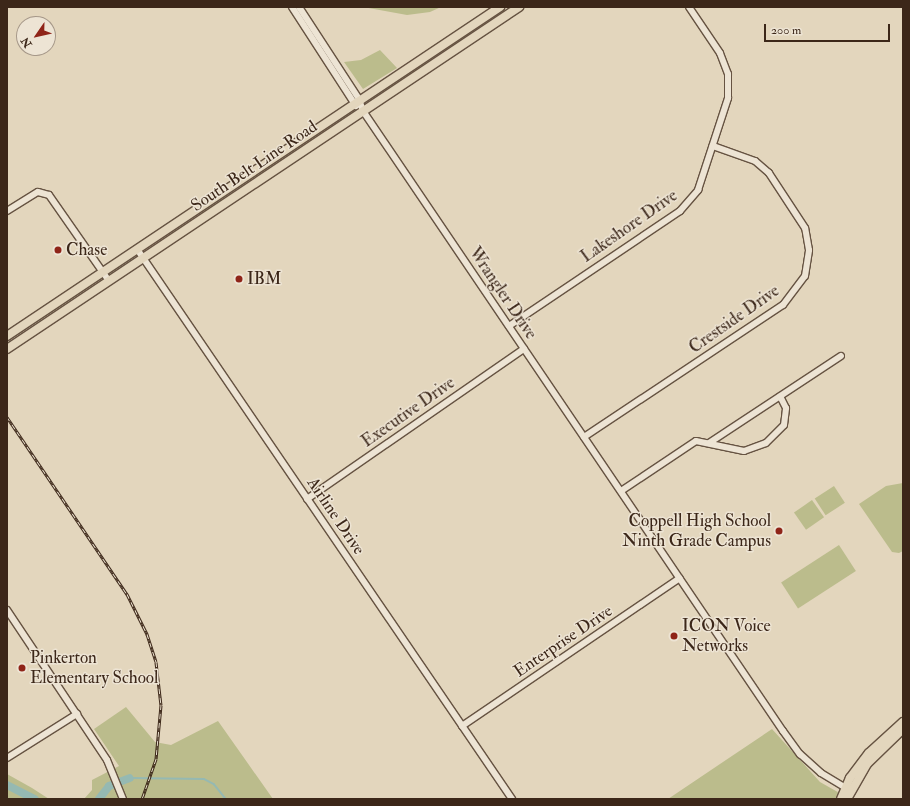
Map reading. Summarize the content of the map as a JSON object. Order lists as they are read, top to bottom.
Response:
{
  "streets": {
    "main road": ["South Belt Line Road"],
    "street": [
      "Lakeshore Drive",
      "Wrangler Drive",
      "Crestside Drive",
      "Executive Drive",
      "Airline Drive",
      "Enterprise Drive"
    ]
  },
  "crossings": [
    ["South Belt Line Road", "Wrangler Drive"],
    ["South Belt Line Road", "Airline Drive"],
    ["Lakeshore Drive", "Wrangler Drive"],
    ["Lakeshore Drive", "Crestside Drive"],
    ["Wrangler Drive", "Crestside Drive"],
    ["Wrangler Drive", "Executive Drive"],
    ["Wrangler Drive", "Enterprise Drive"],
    ["Executive Drive", "Airline Drive"],
    ["Airline Drive", "Enterprise Drive"]
  ],
  "places": [
    "Chase",
    "IBM",
    "Coppell High School Ninth Grade Campus",
    "ICON Voice Networks",
    "Pinkerton Elementary School"
  ],
  "scale_bar": "200 m",
  "north": "bottom left"
}
